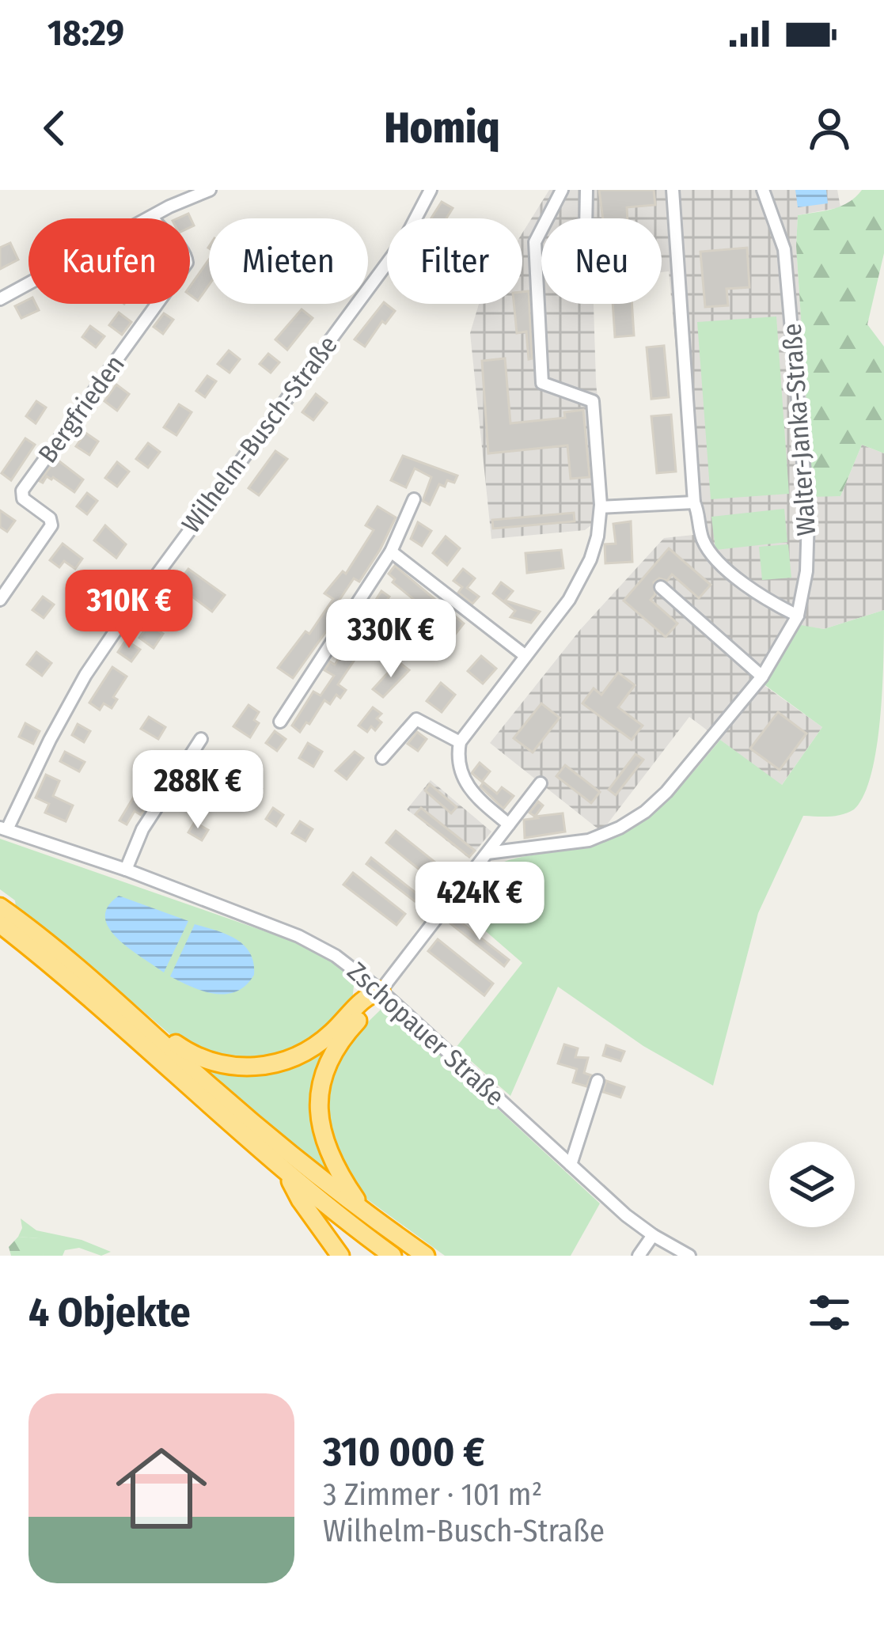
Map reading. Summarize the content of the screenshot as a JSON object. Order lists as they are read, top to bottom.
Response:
{
  "streets": {
    "street": [
      "Bergfrieden",
      "Walter-Janka-Straße",
      "Wilhelm-Busch-Straße",
      "Zschopauer Straße"
    ]
  },
  "crossings": [
    ["Wilhelm-Busch-Straße", "Zschopauer Straße"]
  ],
  "page": {
    "status": "18:29",
    "header": "Homiq",
    "chip": [
      "Kaufen",
      "Mieten",
      "Filter",
      "Neu"
    ],
    "price": [
      "310K €",
      "330K €",
      "288K €",
      "424K €"
    ],
    "heading": "4 Objekte",
    "list": [
      {
        "name": "310 000 €",
        "note": "3 Zimmer · 101 m² · Wilhelm-Busch-Straße"
      }
    ]
  }
}
